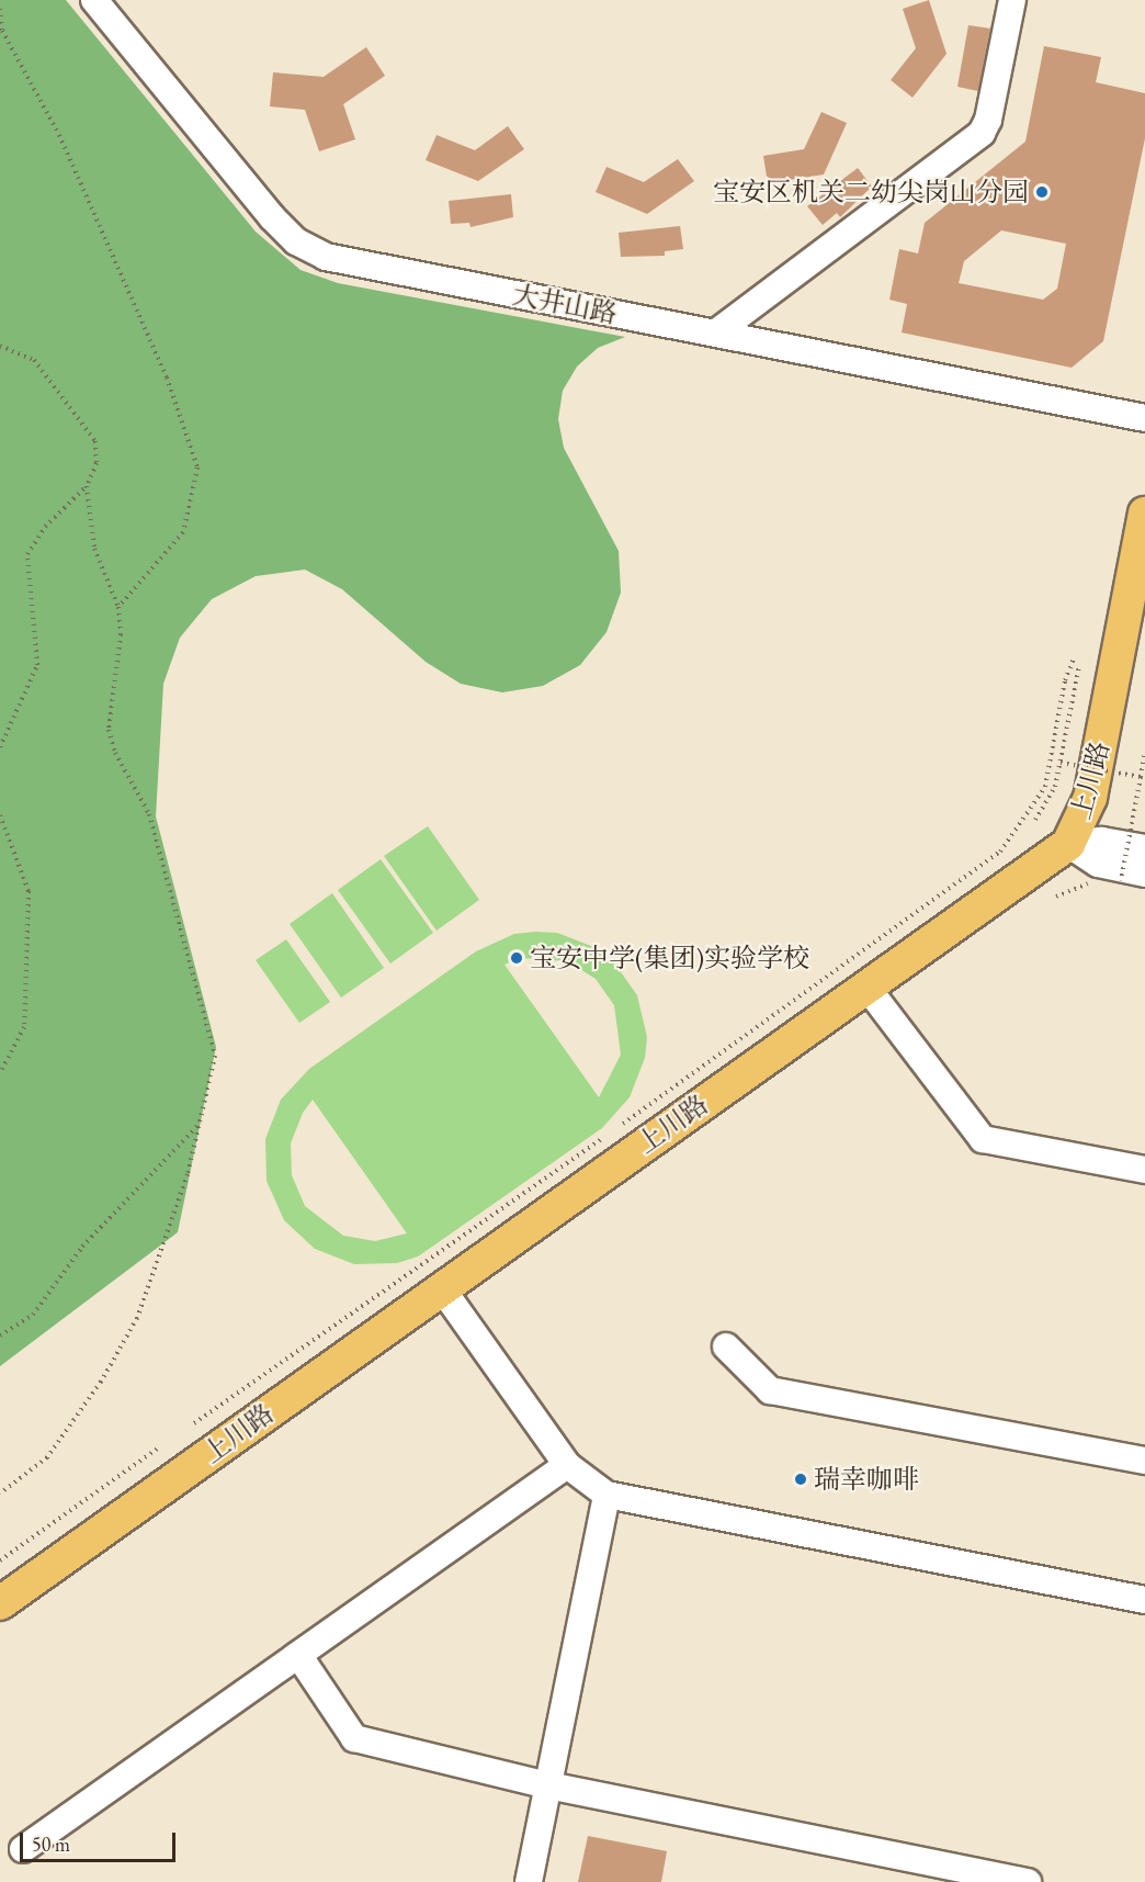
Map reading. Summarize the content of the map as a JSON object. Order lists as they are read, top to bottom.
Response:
{
  "streets": {
    "main road": ["上川路"],
    "street": ["大井山路"]
  },
  "places": ["宝安区机关二幼尖岗山分园", "宝安中学(集团)实验学校", "瑞幸咖啡"],
  "scale_bar": "50 m"
}
